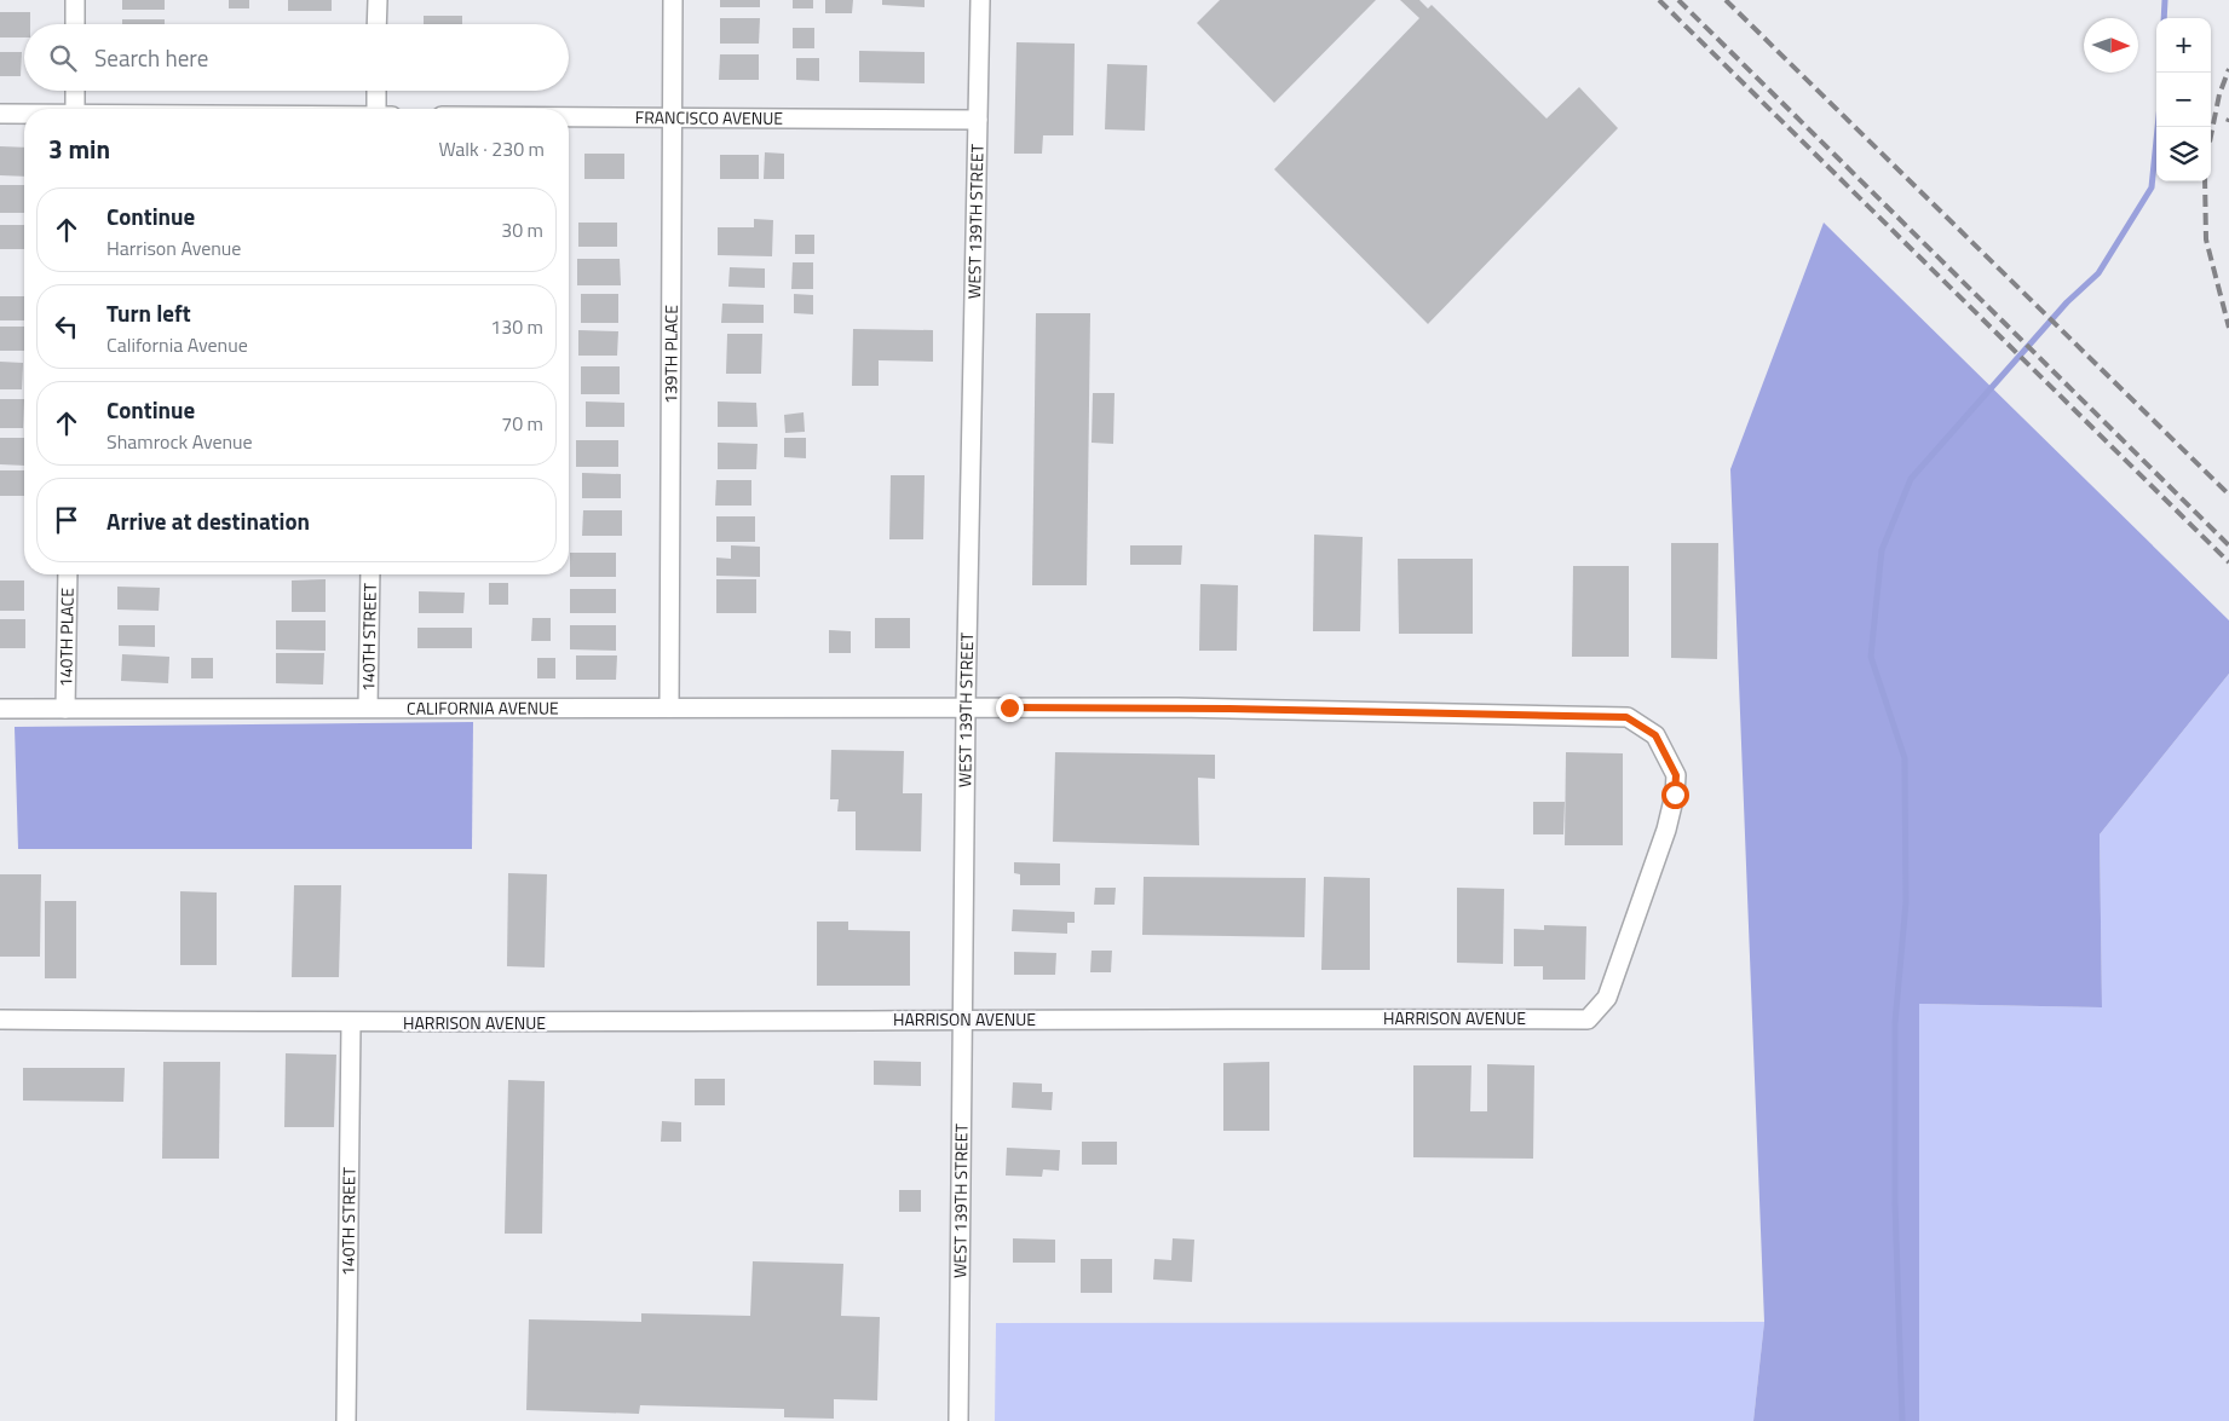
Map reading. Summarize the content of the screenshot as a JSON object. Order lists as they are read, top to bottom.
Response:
{
  "streets": {
    "street": [
      "FRANCISCO AVENUE",
      "WEST 139TH STREET",
      "139TH PLACE",
      "140TH PLACE",
      "140TH STREET",
      "CALIFORNIA AVENUE",
      "HARRISON AVENUE"
    ]
  },
  "crossings": [
    ["FRANCISCO AVENUE", "WEST 139TH STREET"],
    ["FRANCISCO AVENUE", "139TH PLACE"],
    ["WEST 139TH STREET", "CALIFORNIA AVENUE"],
    ["WEST 139TH STREET", "HARRISON AVENUE"],
    ["139TH PLACE", "CALIFORNIA AVENUE"],
    ["140TH PLACE", "CALIFORNIA AVENUE"],
    ["140TH STREET", "CALIFORNIA AVENUE"],
    ["140TH STREET", "HARRISON AVENUE"],
    ["CALIFORNIA AVENUE", "HARRISON AVENUE"]
  ],
  "north": "right",
  "page": {
    "map_buttons": ["+", "−"],
    "search": "Search here",
    "heading": ["3 min", "Walk · 230 m"],
    "list": [
      ["Continue", "Harrison Avenue", "30 m"],
      ["Turn left", "California Avenue", "130 m"],
      ["Continue", "Shamrock Avenue", "70 m"],
      "Arrive at destination"
    ]
  }
}
